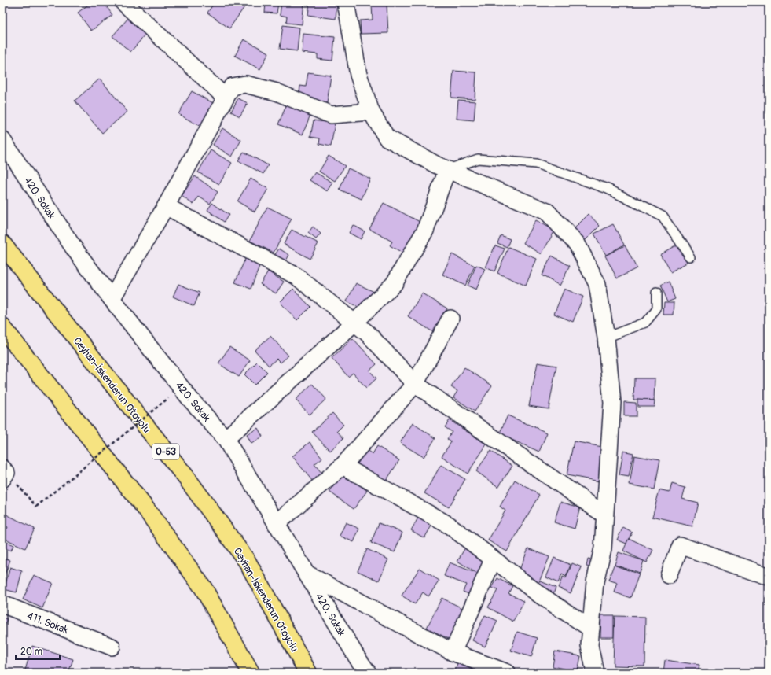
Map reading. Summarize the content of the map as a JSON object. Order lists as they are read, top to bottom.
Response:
{
  "streets": {
    "highway": ["Ceyhan-İskenderun Otoyolu", "O-53"],
    "street": ["420. Sokak", "411. Sokak"]
  },
  "scale_bar": "20 m"
}
